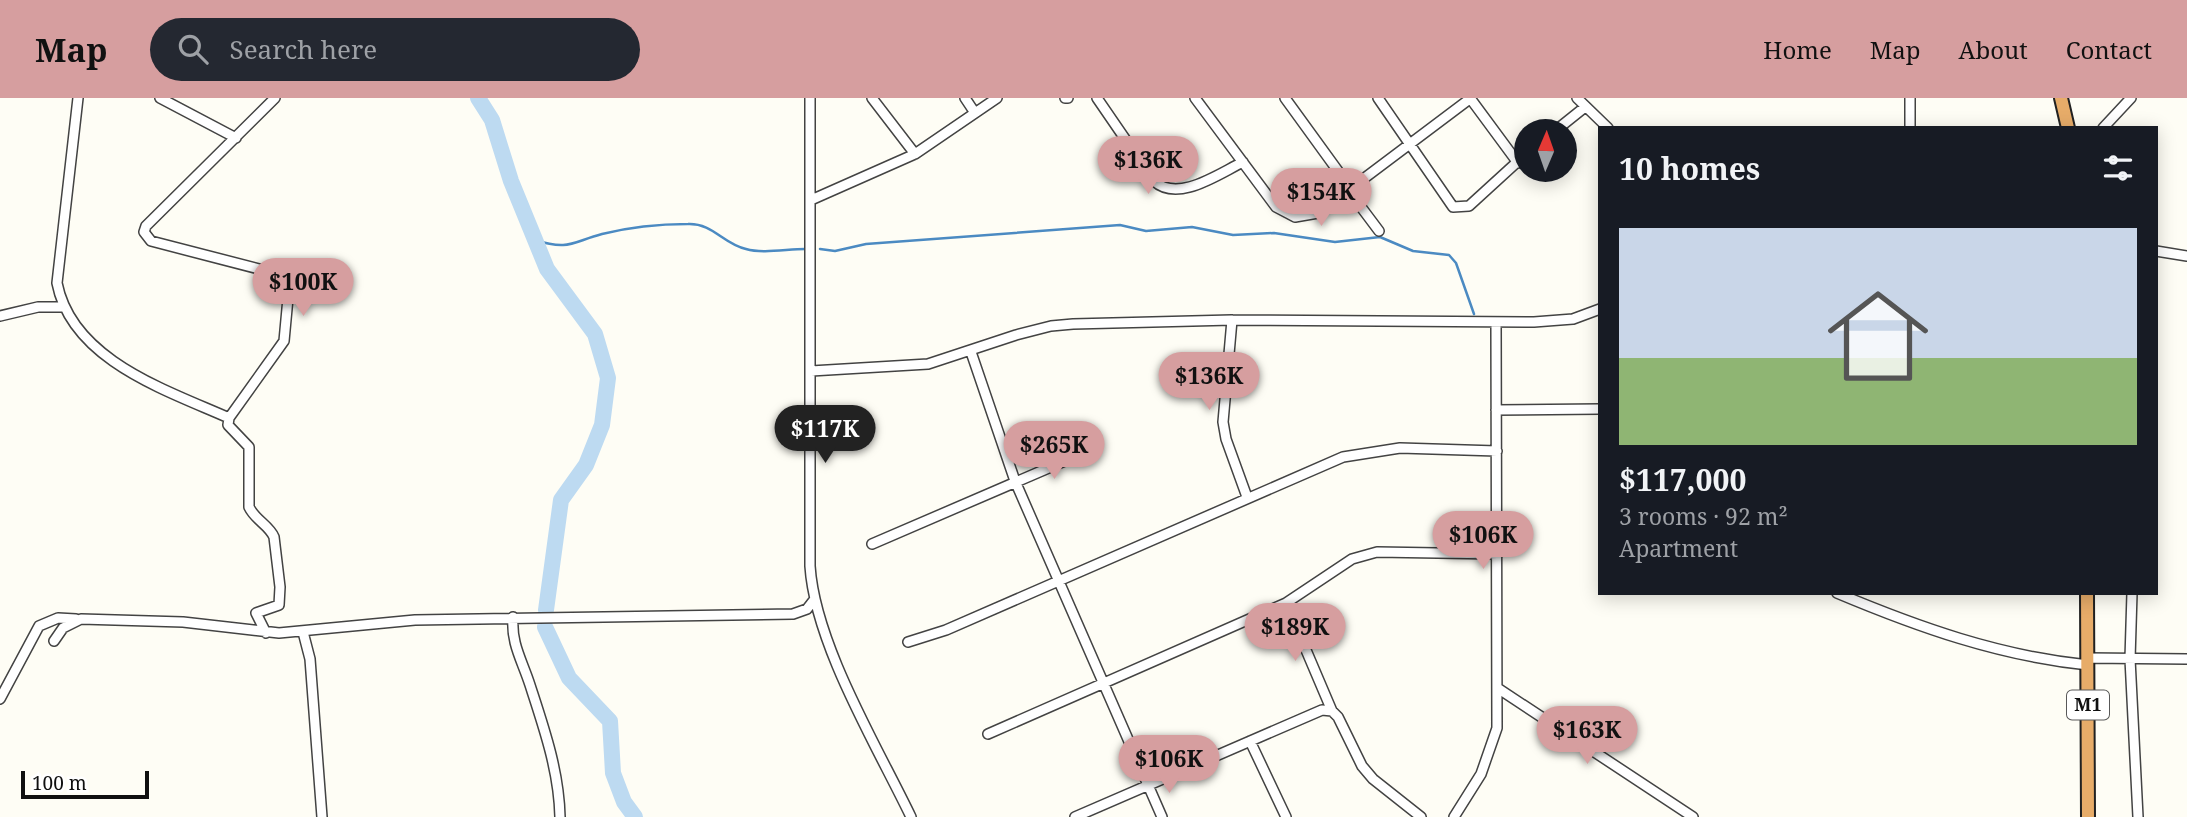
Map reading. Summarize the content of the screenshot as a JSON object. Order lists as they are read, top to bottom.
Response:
{
  "streets": {
    "highway": ["M1"]
  },
  "scale_bar": "100 m",
  "north": "top",
  "page": {
    "header": "Map",
    "search": "Search here",
    "nav": [
      "Home",
      "Map",
      "About",
      "Contact"
    ],
    "heading": "10 homes",
    "price": [
      "$136K",
      "$154K",
      "$100K",
      "$136K",
      "$117K",
      "$265K",
      "$106K",
      "$189K",
      "$163K",
      "$106K"
    ],
    "list": [
      {
        "name": "$117,000",
        "note": "3 rooms · 92 m² · Apartment"
      }
    ],
    "scale": "100 m"
  }
}
